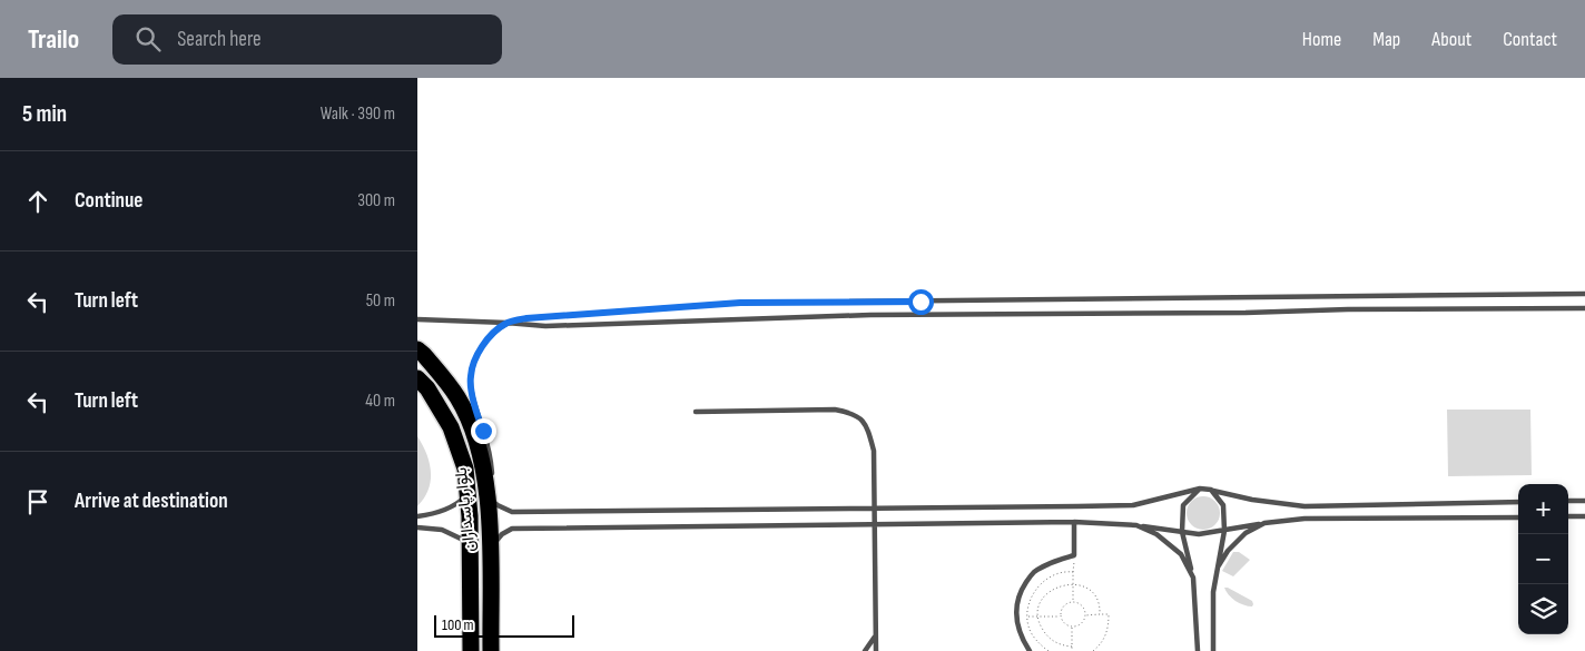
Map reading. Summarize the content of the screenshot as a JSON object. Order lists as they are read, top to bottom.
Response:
{
  "streets": {
    "highway": ["بلوار پاسداران"]
  },
  "scale_bar": "100 m",
  "page": {
    "header": "Trailo",
    "search": "Search here",
    "nav": [
      "Home",
      "Map",
      "About",
      "Contact"
    ],
    "heading": ["5 min", "Walk · 390 m"],
    "list": [
      ["Continue", "300 m"],
      ["Turn left", "50 m"],
      ["Turn left", "40 m"],
      "Arrive at destination"
    ],
    "map_buttons": ["+", "−"],
    "scale": "100 m"
  }
}
